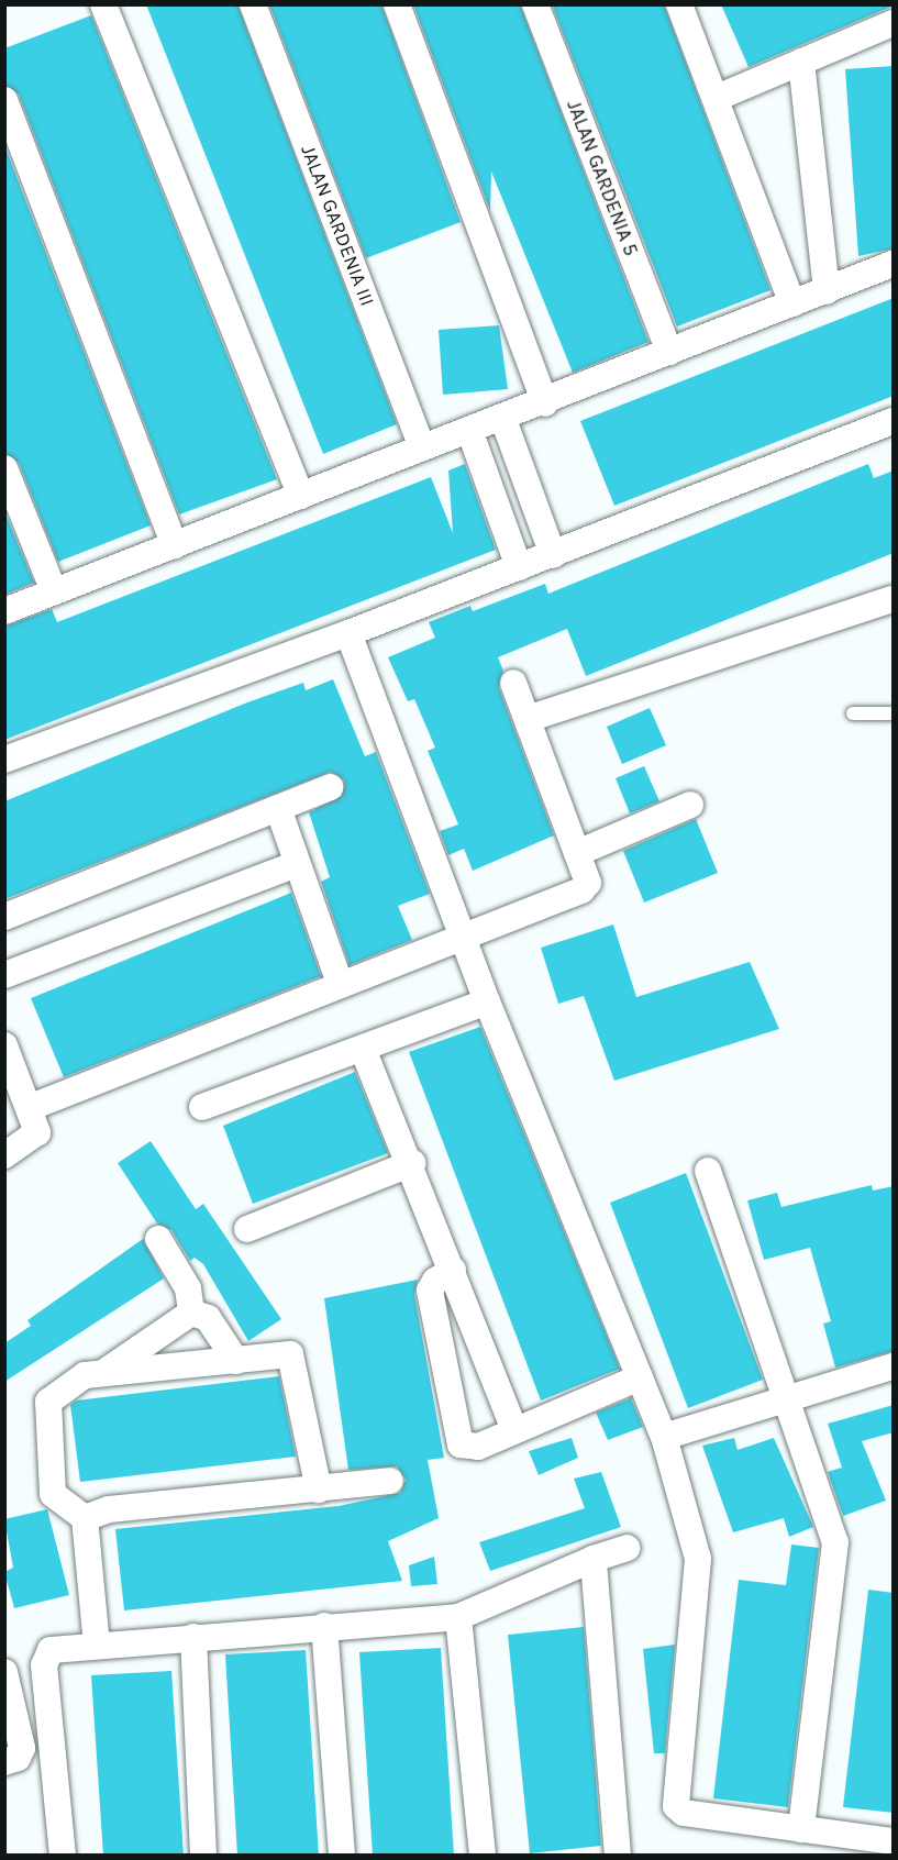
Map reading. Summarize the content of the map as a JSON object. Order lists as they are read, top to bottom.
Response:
{
  "streets": {
    "street": ["JALAN GARDENIA 5", "JALAN GARDENIA III"]
  }
}
